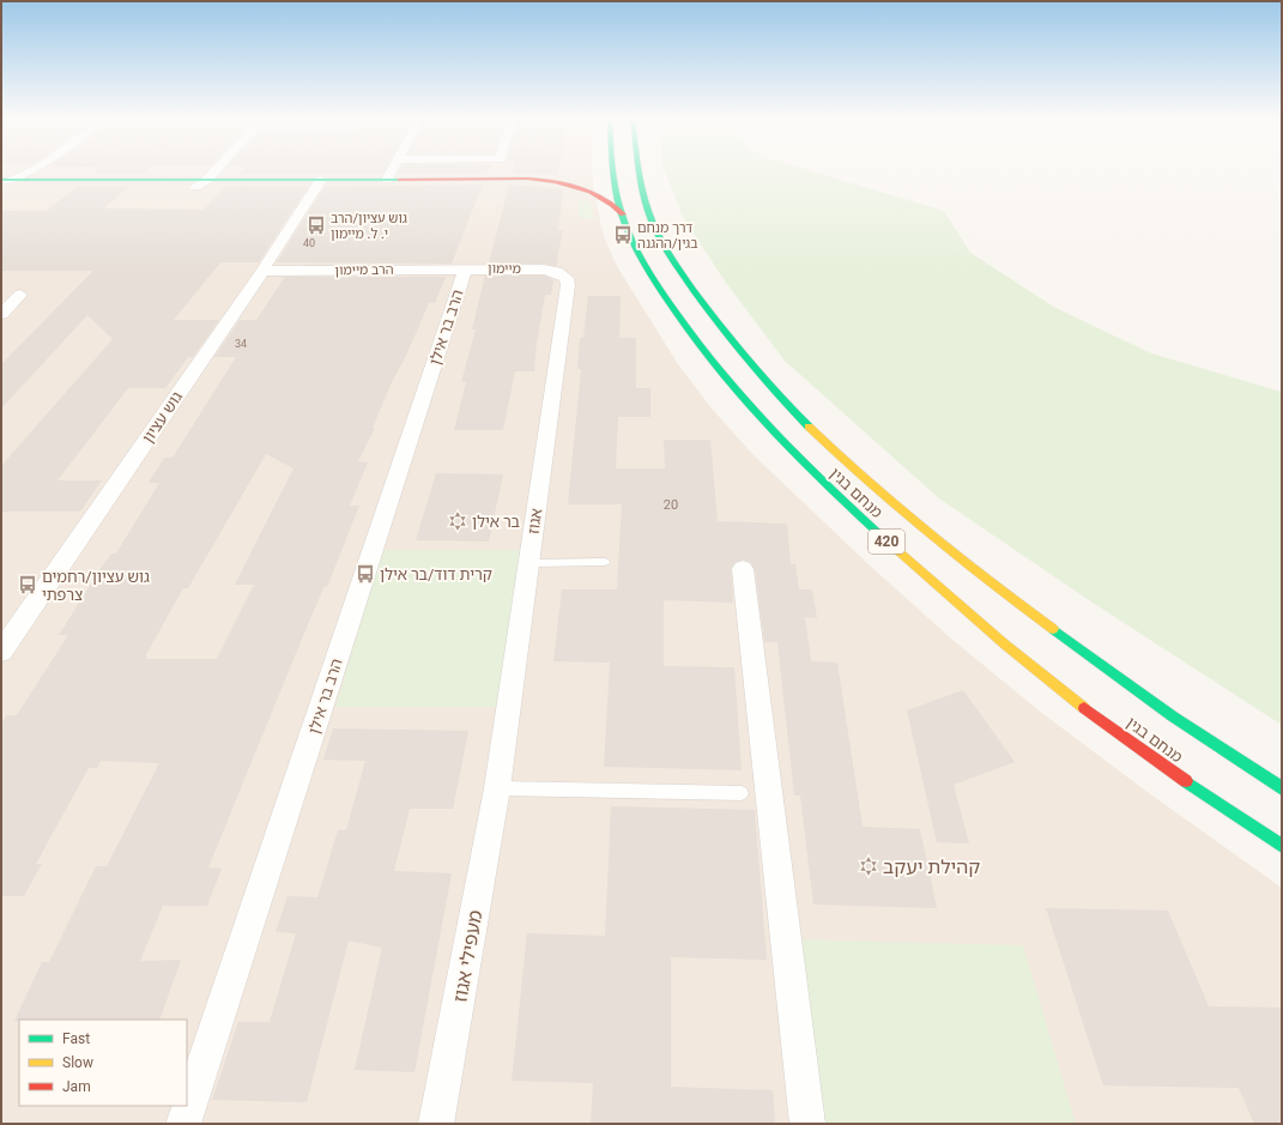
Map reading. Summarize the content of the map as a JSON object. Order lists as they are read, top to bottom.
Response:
{
  "streets": {
    "main road": ["מנחם בגין", "420"],
    "street": [
      "מיימון",
      "הרב מיימון",
      "הרב בר אילן",
      "גוש עציון",
      "אגוז",
      "מעפילי אגוז"
    ]
  },
  "crossings": [
    ["מיימון", "הרב מיימון"],
    ["מיימון", "הרב בר אילן"],
    ["מיימון", "אגוז"],
    ["הרב מיימון", "הרב בר אילן"],
    ["הרב מיימון", "גוש עציון"],
    ["אגוז", "מעפילי אגוז"]
  ],
  "places": {
    "bus stop": [
      "גוש עציון/הרב י. ל. מיימון",
      "דרך מנחם בגין/ההגנה",
      "קרית דוד/בר אילן",
      "גוש עציון/רחמים צרפתי"
    ],
    "synagogue": ["בר אילן", "קהילת יעקב"]
  },
  "house_numbers": ["40", "34", "20"],
  "legend": ["Fast", "Slow", "Jam"]
}
